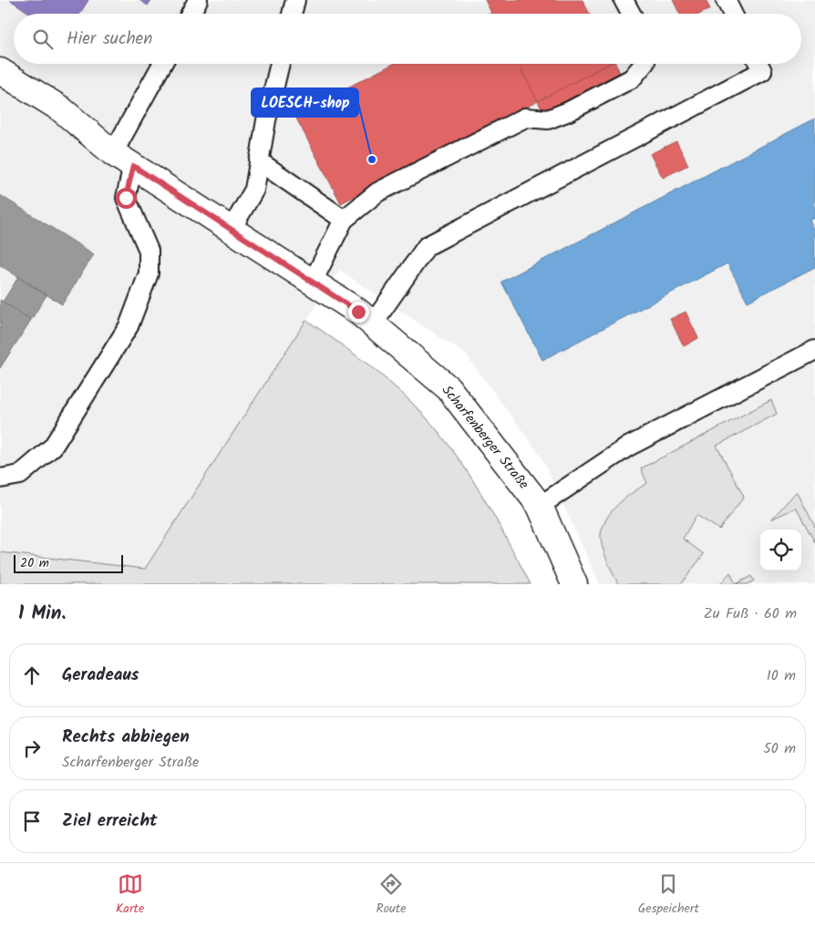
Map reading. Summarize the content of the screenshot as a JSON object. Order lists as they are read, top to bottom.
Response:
{
  "streets": {
    "street": ["Scharfenberger Straße"]
  },
  "places": ["LOESCH-shop"],
  "scale_bar": "20 m",
  "page": {
    "search": "Hier suchen",
    "scale": "20 m",
    "heading": ["1 Min.", "Zu Fuß · 60 m"],
    "list": [
      ["Geradeaus", "10 m"],
      ["Rechts abbiegen", "Scharfenberger Straße", "50 m"],
      "Ziel erreicht"
    ],
    "nav": ["Karte", "Route", "Gespeichert"]
  }
}
